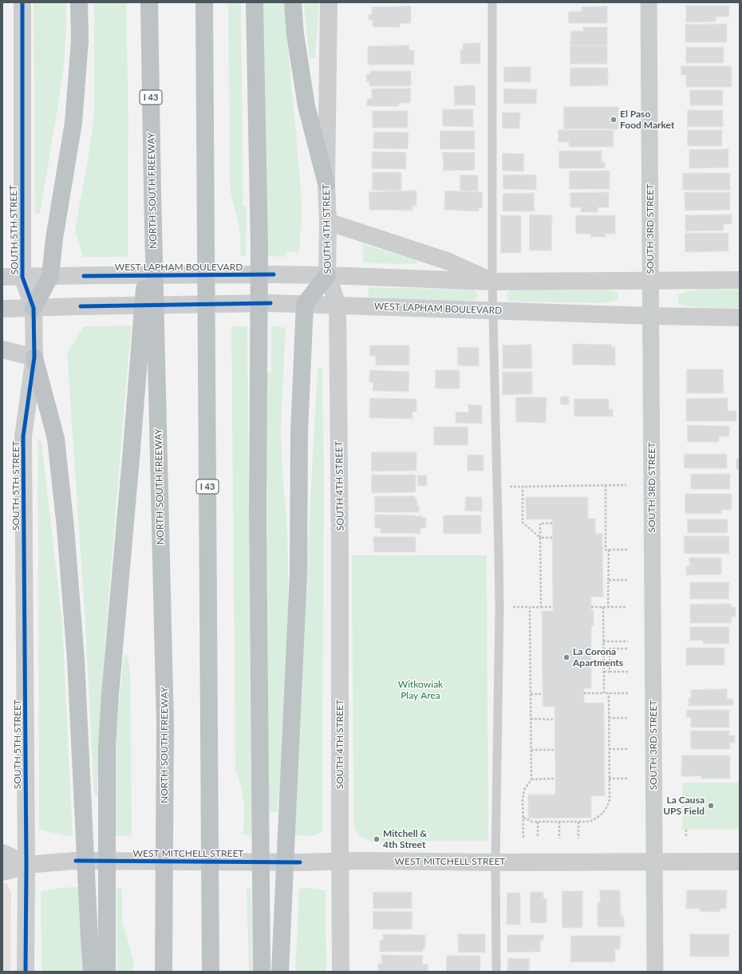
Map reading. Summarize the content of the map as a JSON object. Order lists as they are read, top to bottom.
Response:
{
  "streets": {
    "highway": ["I 43", "NORTH-SOUTH FREEWAY"],
    "street": [
      "SOUTH 4TH STREET",
      "SOUTH 3RD STREET",
      "SOUTH 5TH STREET",
      "WEST LAPHAM BOULEVARD",
      "WEST MITCHELL STREET"
    ]
  },
  "crossings": [
    ["SOUTH 4TH STREET", "WEST LAPHAM BOULEVARD"],
    ["SOUTH 4TH STREET", "WEST MITCHELL STREET"],
    ["SOUTH 3RD STREET", "WEST LAPHAM BOULEVARD"],
    ["SOUTH 3RD STREET", "WEST MITCHELL STREET"],
    ["SOUTH 5TH STREET", "WEST LAPHAM BOULEVARD"],
    ["SOUTH 5TH STREET", "WEST MITCHELL STREET"]
  ],
  "parks": ["Witkowiak Play Area"],
  "places": [
    "El Paso Food Market",
    "La Corona Apartments",
    "La Causa UPS Field",
    "Mitchell & 4th Street"
  ]
}
